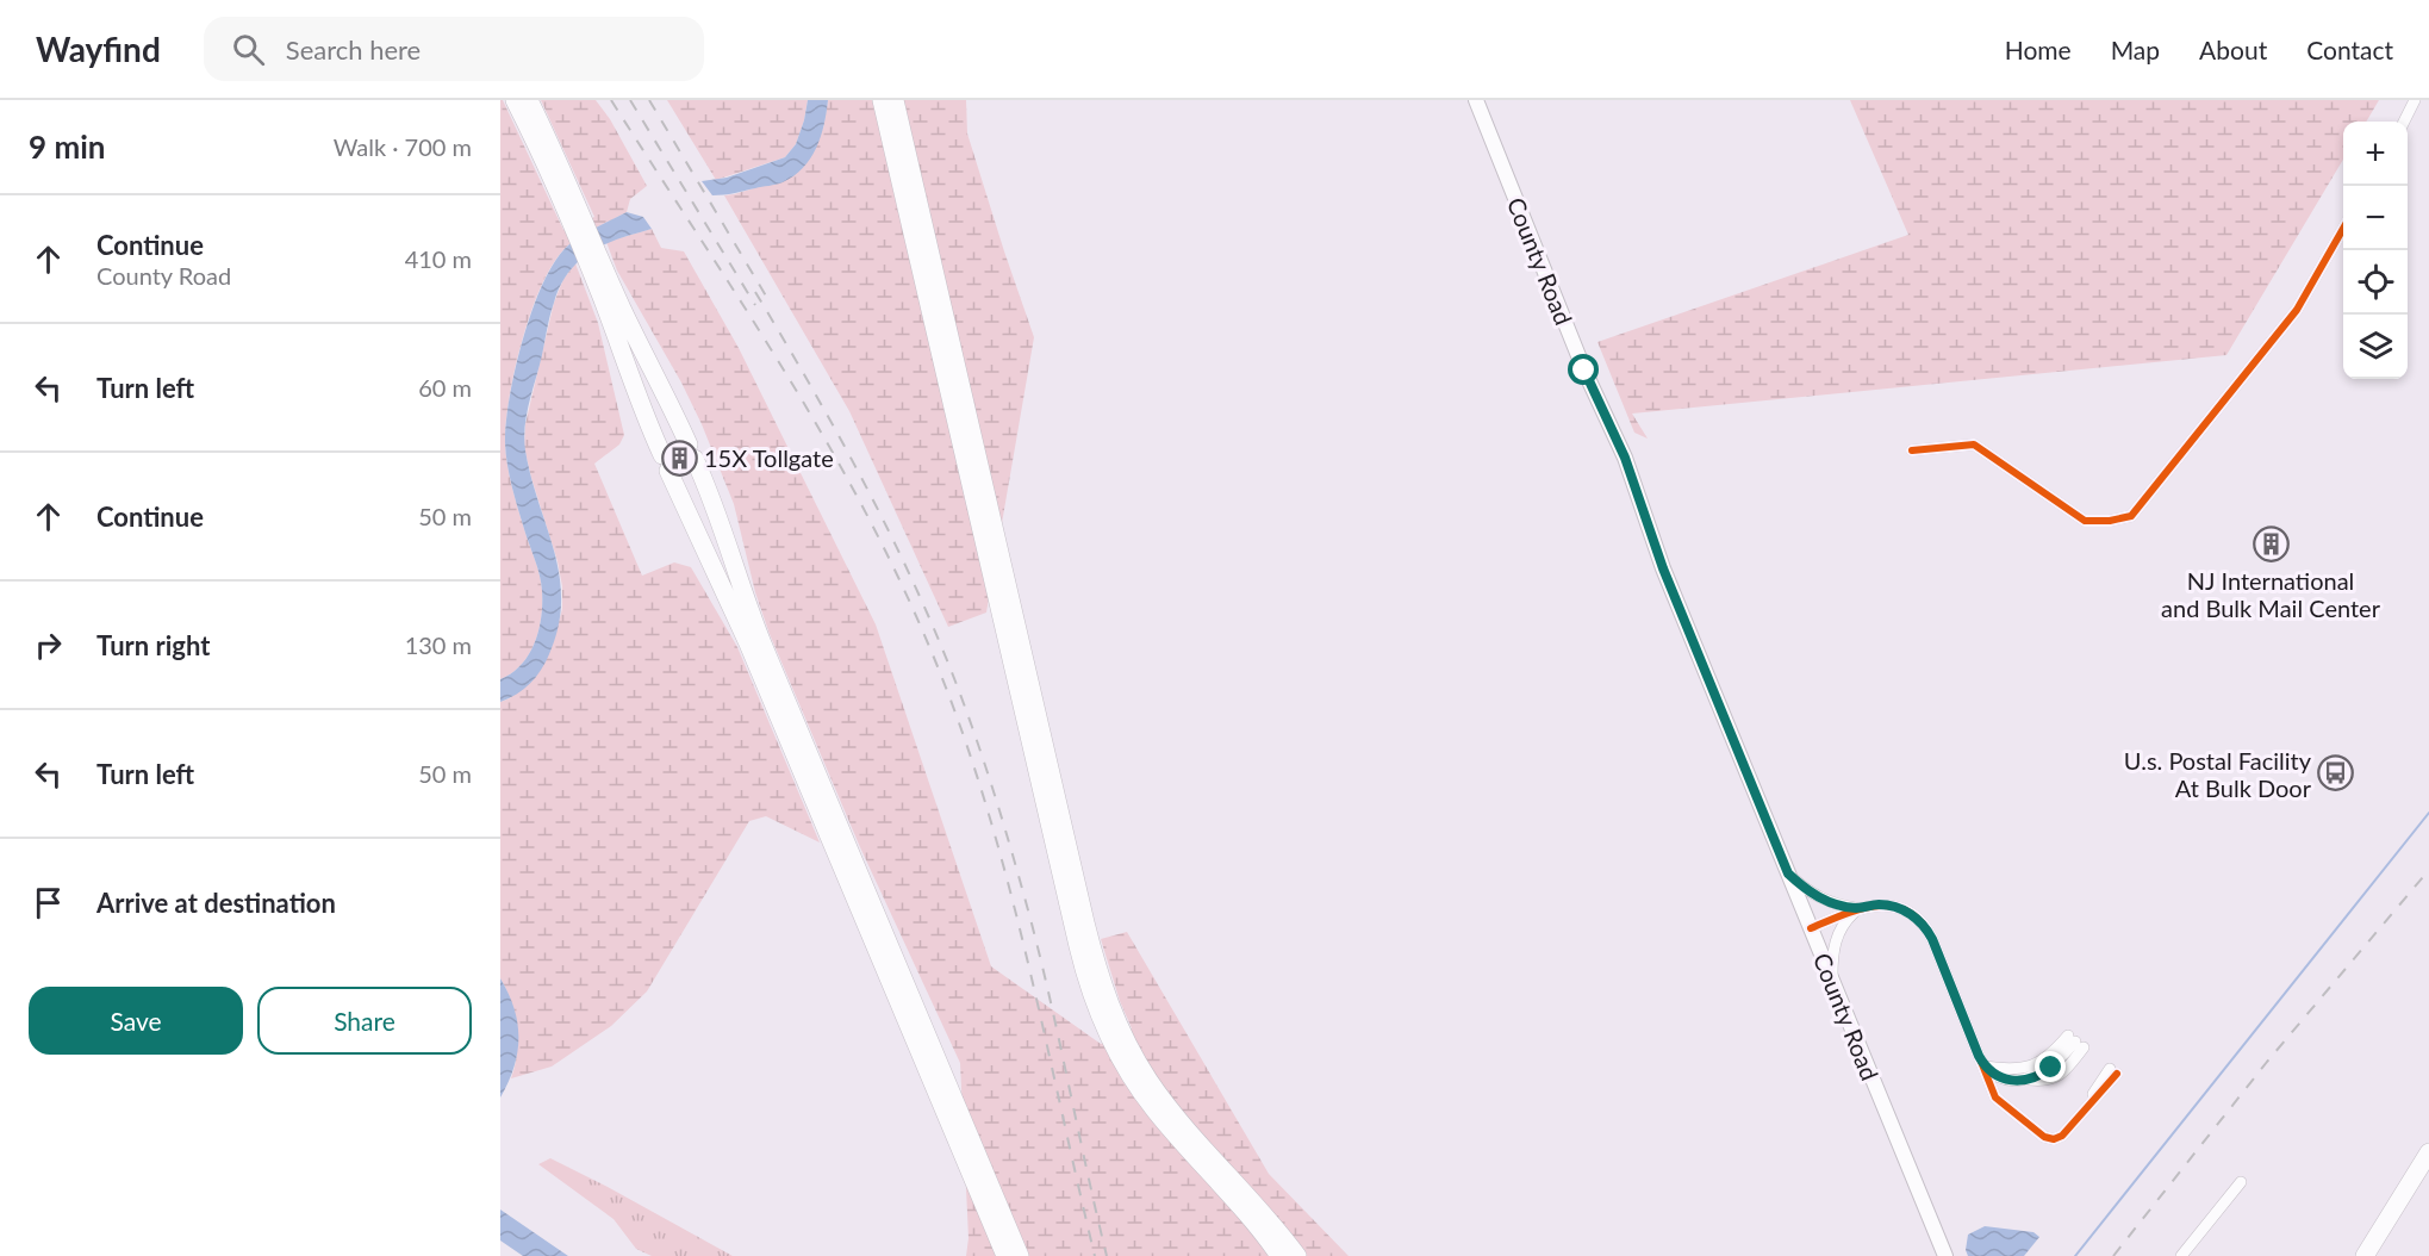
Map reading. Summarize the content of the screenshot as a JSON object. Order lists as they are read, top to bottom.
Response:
{
  "streets": {
    "main road": ["County Road"]
  },
  "places": {
    "building": ["15X Tollgate", "NJ International and Bulk Mail Center"],
    "bus stop": ["U.s. Postal Facility At Bulk Door"]
  },
  "page": {
    "header": "Wayfind",
    "search": "Search here",
    "nav": [
      "Home",
      "Map",
      "About",
      "Contact"
    ],
    "heading": ["9 min", "Walk · 700 m"],
    "map_buttons": ["+", "−"],
    "list": [
      ["Continue", "County Road", "410 m"],
      ["Turn left", "60 m"],
      ["Continue", "50 m"],
      ["Turn right", "130 m"],
      ["Turn left", "50 m"],
      "Arrive at destination"
    ],
    "buttons": ["Save", "Share"]
  }
}
